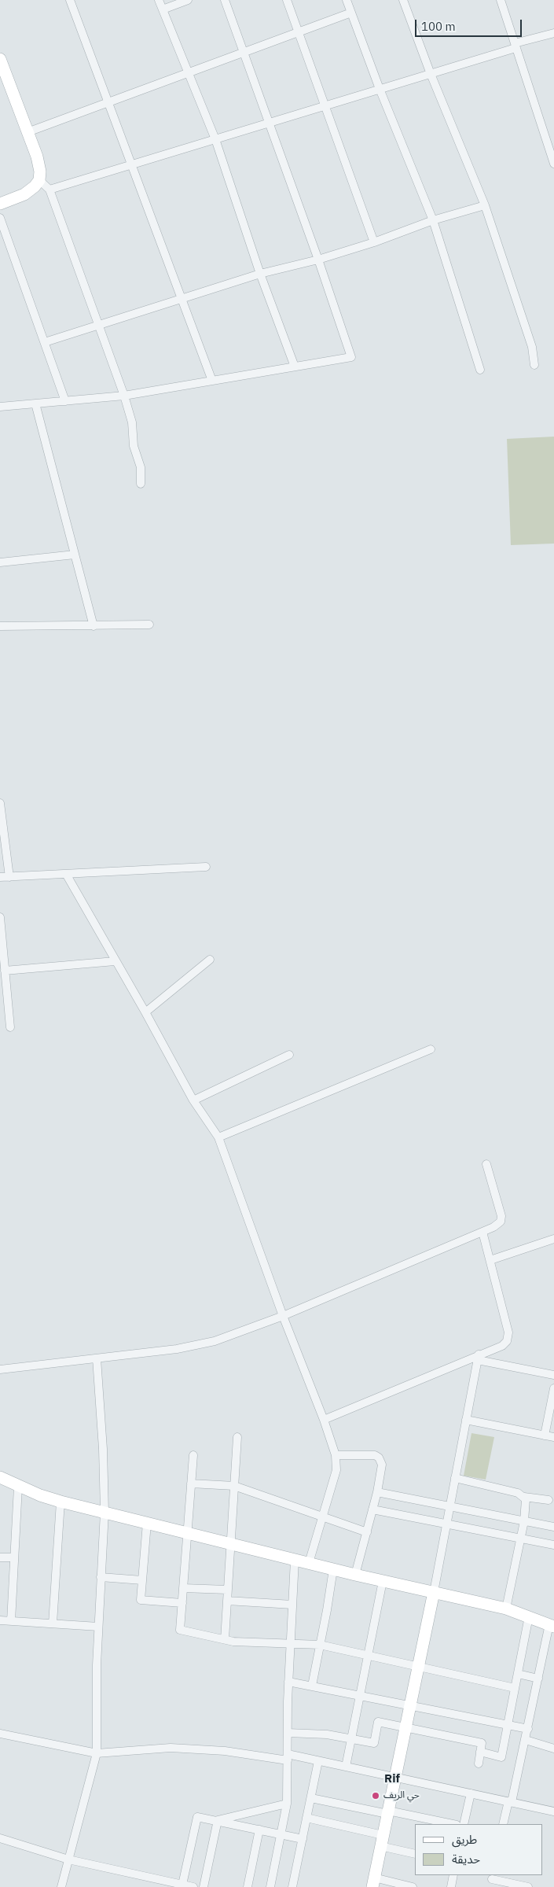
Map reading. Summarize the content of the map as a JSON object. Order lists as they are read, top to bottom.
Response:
{
  "districts": ["Rif"],
  "places": ["حي الريف"],
  "legend": ["طريق", "حديقة"],
  "scale_bar": "100 m"
}
